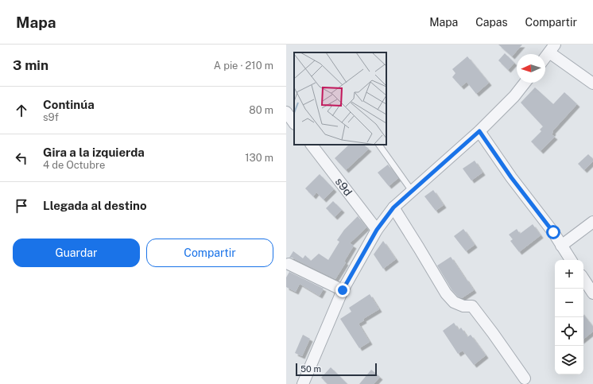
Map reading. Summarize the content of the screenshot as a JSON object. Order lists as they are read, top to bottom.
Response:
{
  "streets": {
    "street": ["s9d"]
  },
  "scale_bar": "50 m",
  "north": "left",
  "page": {
    "header": "Mapa",
    "nav": ["Mapa", "Capas", "Compartir"],
    "heading": ["3 min", "A pie · 210 m"],
    "list": [
      ["Continúa", "s9f", "80 m"],
      ["Gira a la izquierda", "4 de Octubre", "130 m"],
      "Llegada al destino"
    ],
    "buttons": ["Guardar", "Compartir"],
    "map_buttons": ["+", "−"],
    "scale": "50 m"
  }
}
